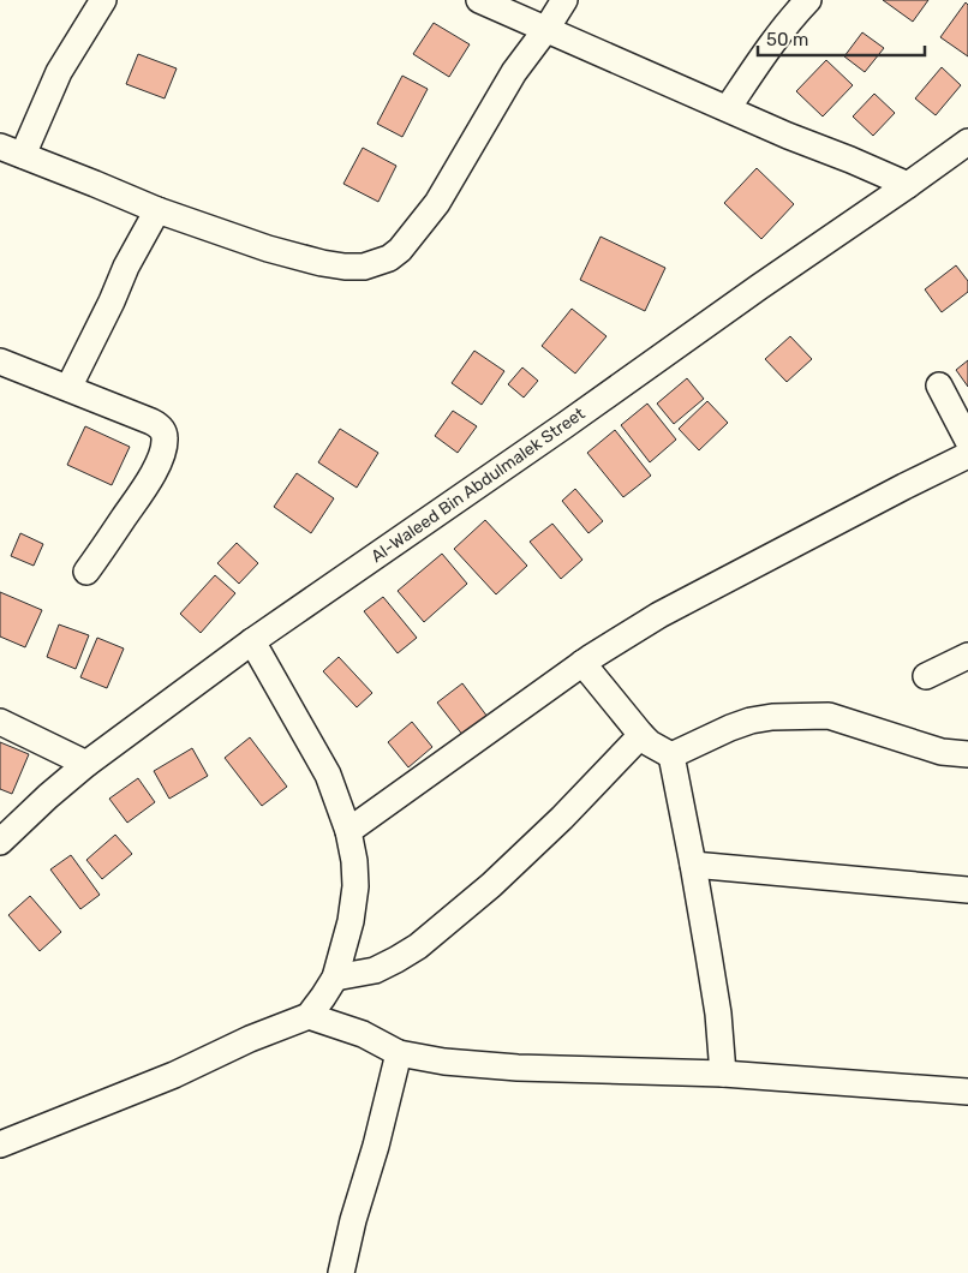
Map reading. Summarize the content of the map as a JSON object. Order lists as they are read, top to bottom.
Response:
{
  "streets": {
    "street": ["Al-Waleed Bin Abdulmalek Street"]
  },
  "scale_bar": "50 m"
}
